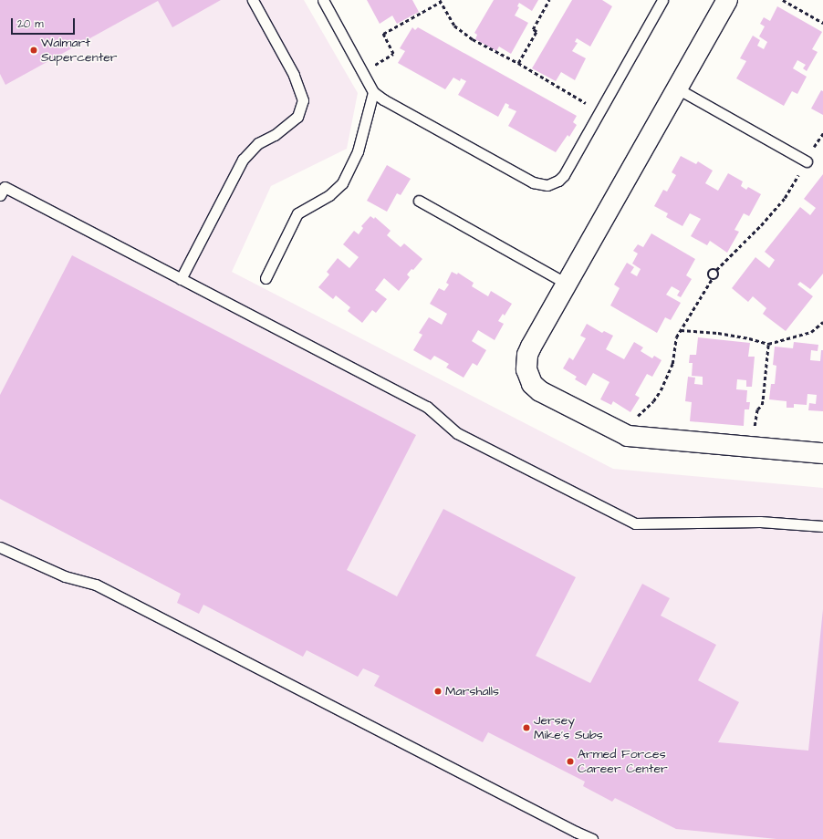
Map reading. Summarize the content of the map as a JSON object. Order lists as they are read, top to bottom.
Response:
{
  "places": [
    "Walmart Supercenter",
    "Marshalls",
    "Jersey Mike's Subs",
    "Armed Forces Career Center"
  ],
  "scale_bar": "20 m"
}
